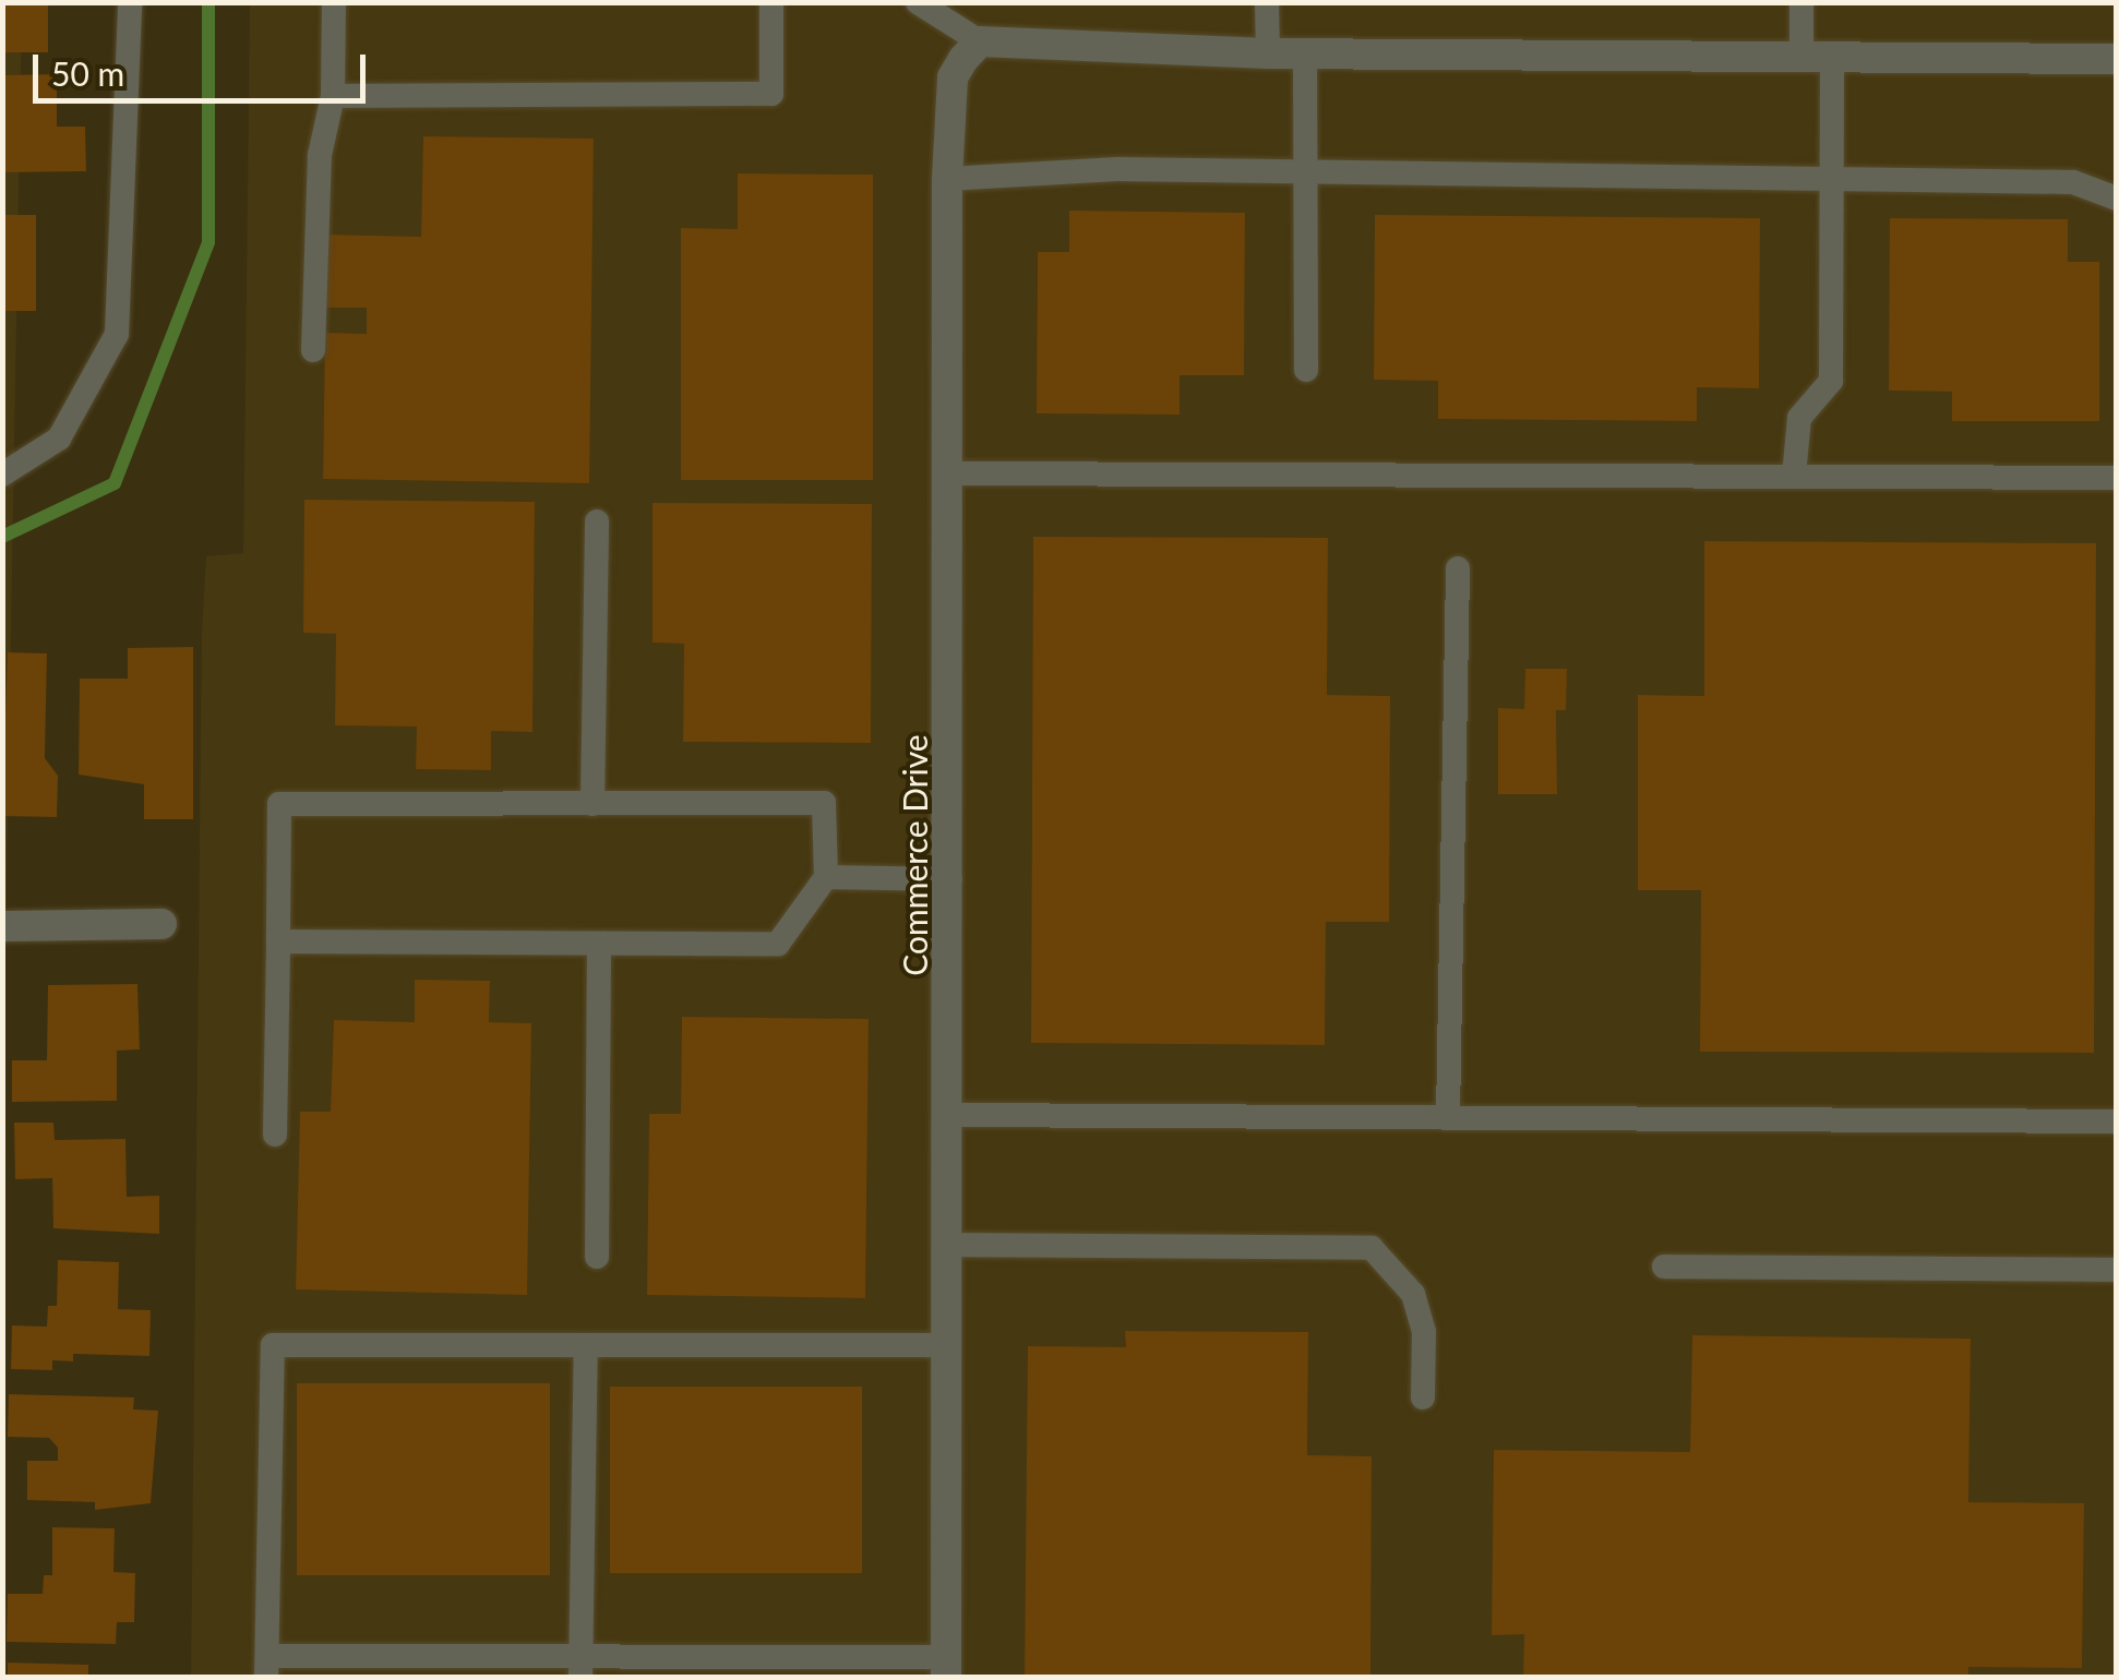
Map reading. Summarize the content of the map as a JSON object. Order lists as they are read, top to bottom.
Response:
{
  "streets": {
    "street": ["Commerce Drive"]
  },
  "scale_bar": "50 m"
}
